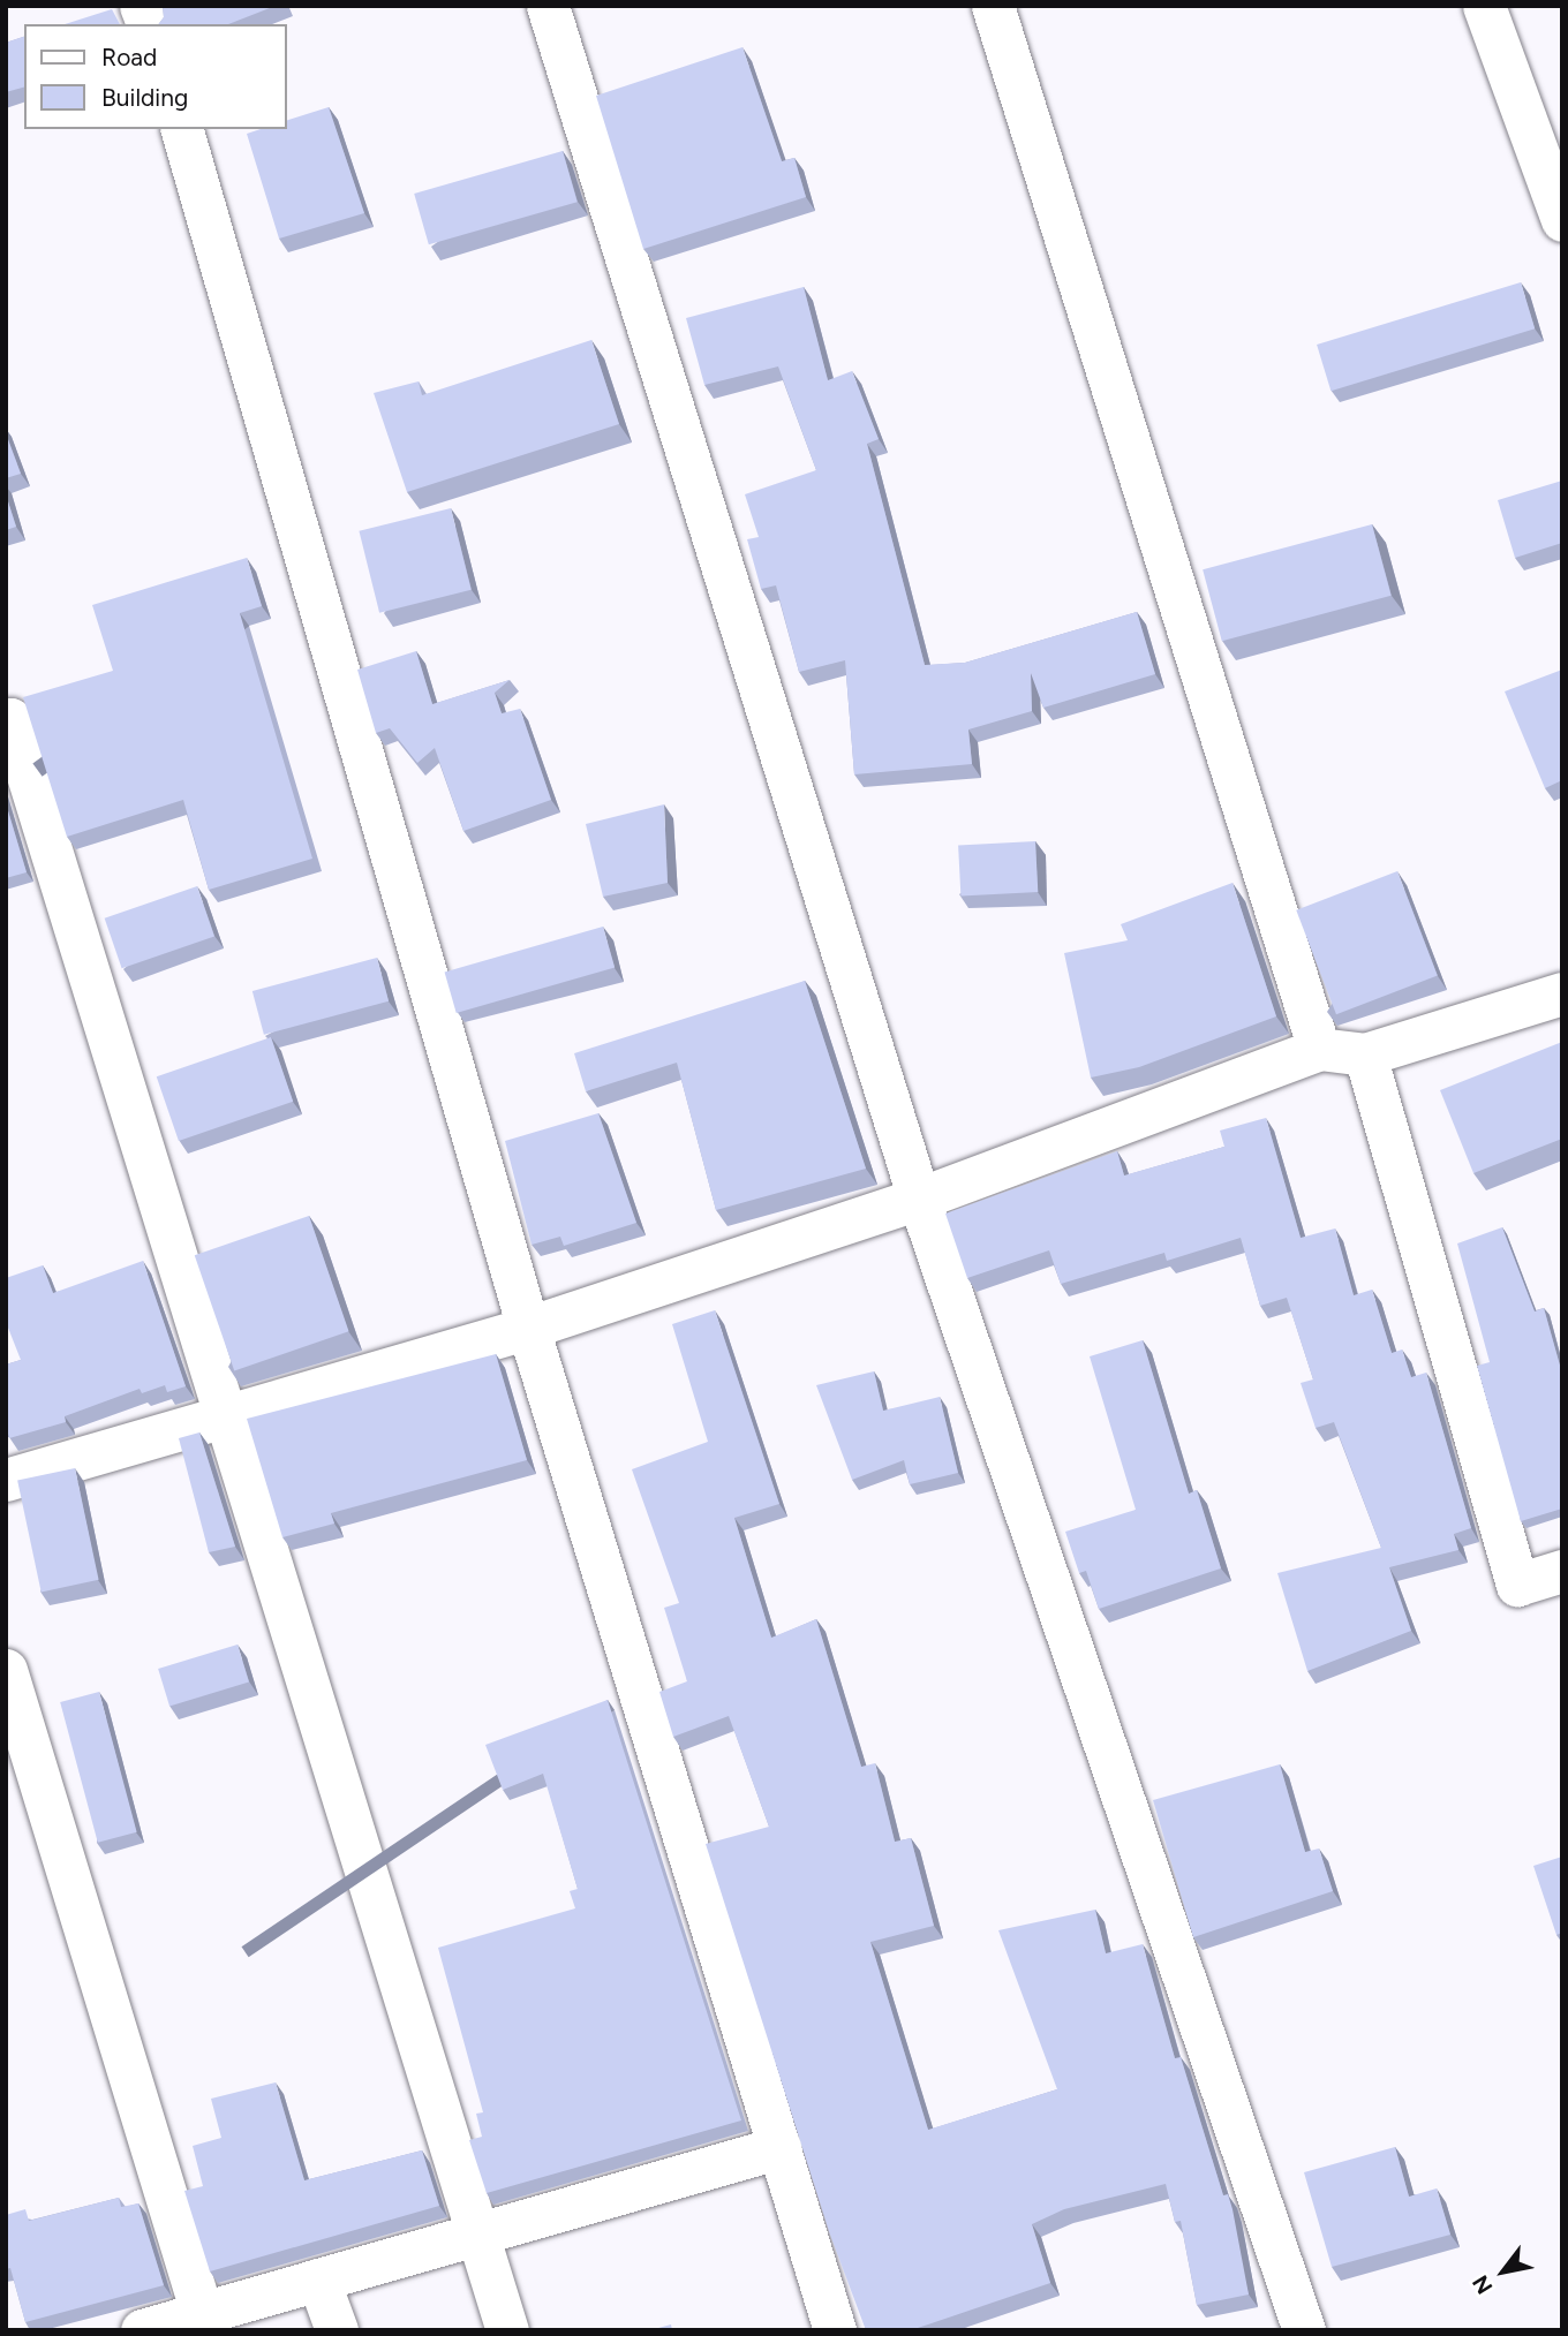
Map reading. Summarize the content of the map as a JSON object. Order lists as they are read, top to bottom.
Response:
{
  "legend": ["Road", "Building"],
  "north": "bottom left"
}
